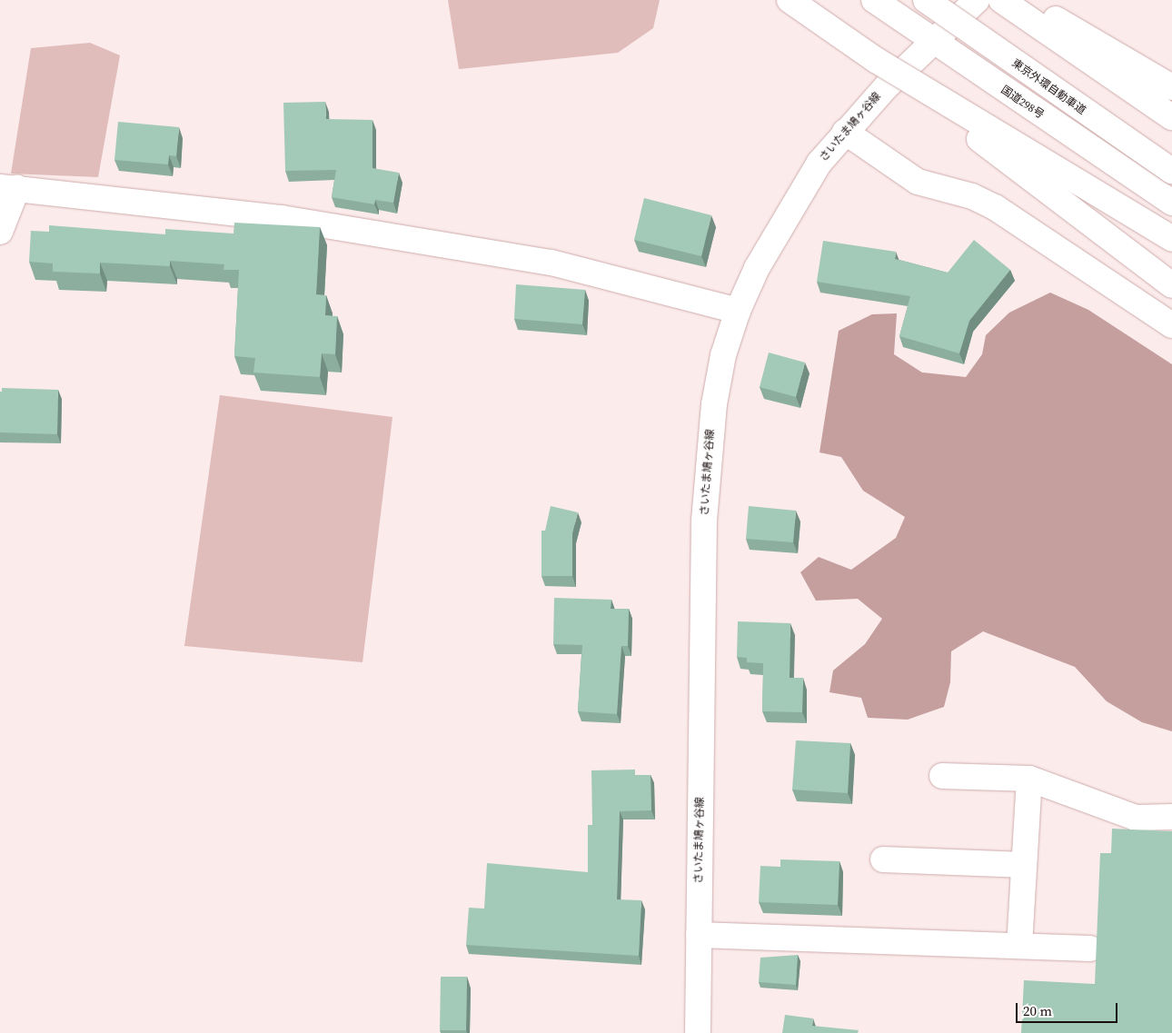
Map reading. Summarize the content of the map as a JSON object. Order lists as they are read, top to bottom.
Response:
{
  "streets": {
    "main road": ["東京外環自動車道", "国道298号", "さいたま鳩ヶ谷線"]
  },
  "crossings": [
    ["国道298号", "さいたま鳩ヶ谷線"]
  ],
  "scale_bar": "20 m"
}
